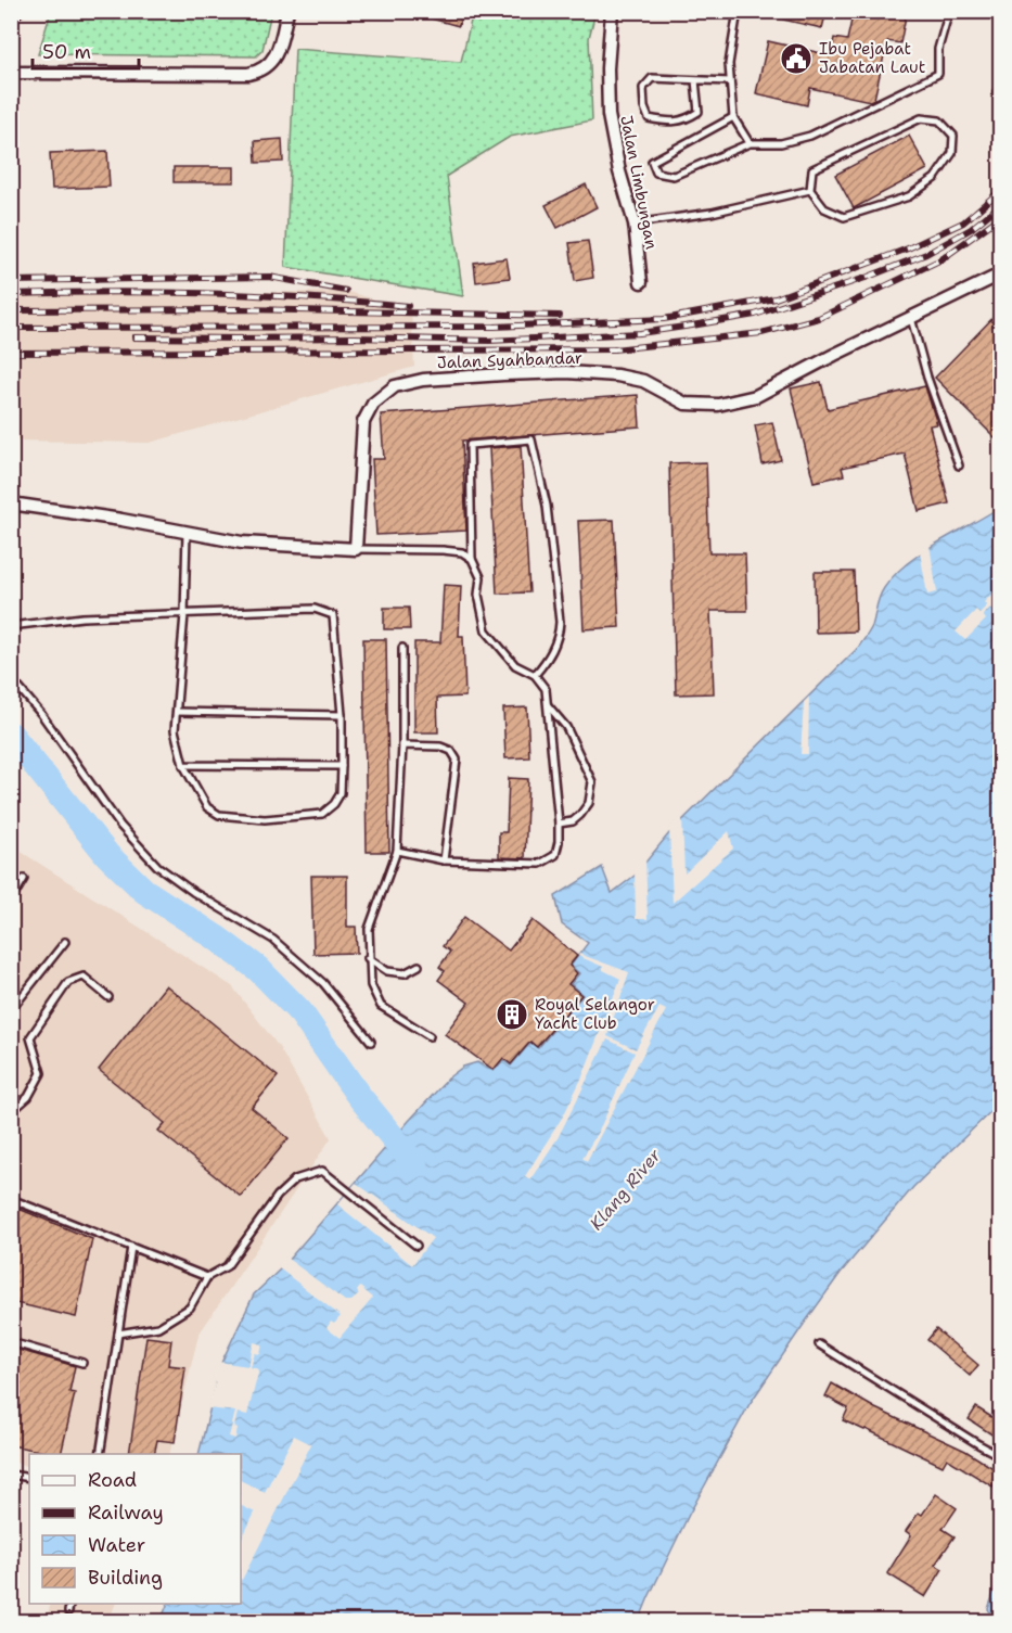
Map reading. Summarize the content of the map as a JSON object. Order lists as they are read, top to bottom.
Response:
{
  "streets": {
    "street": ["Jalan Limbungan", "Jalan Syahbandar"]
  },
  "water": ["Klang River"],
  "places": {
    "public building": ["Ibu Pejabat Jabatan Laut"],
    "building": ["Royal Selangor Yacht Club"]
  },
  "legend": [
    "Road",
    "Railway",
    "Water",
    "Building"
  ],
  "scale_bar": "50 m"
}
